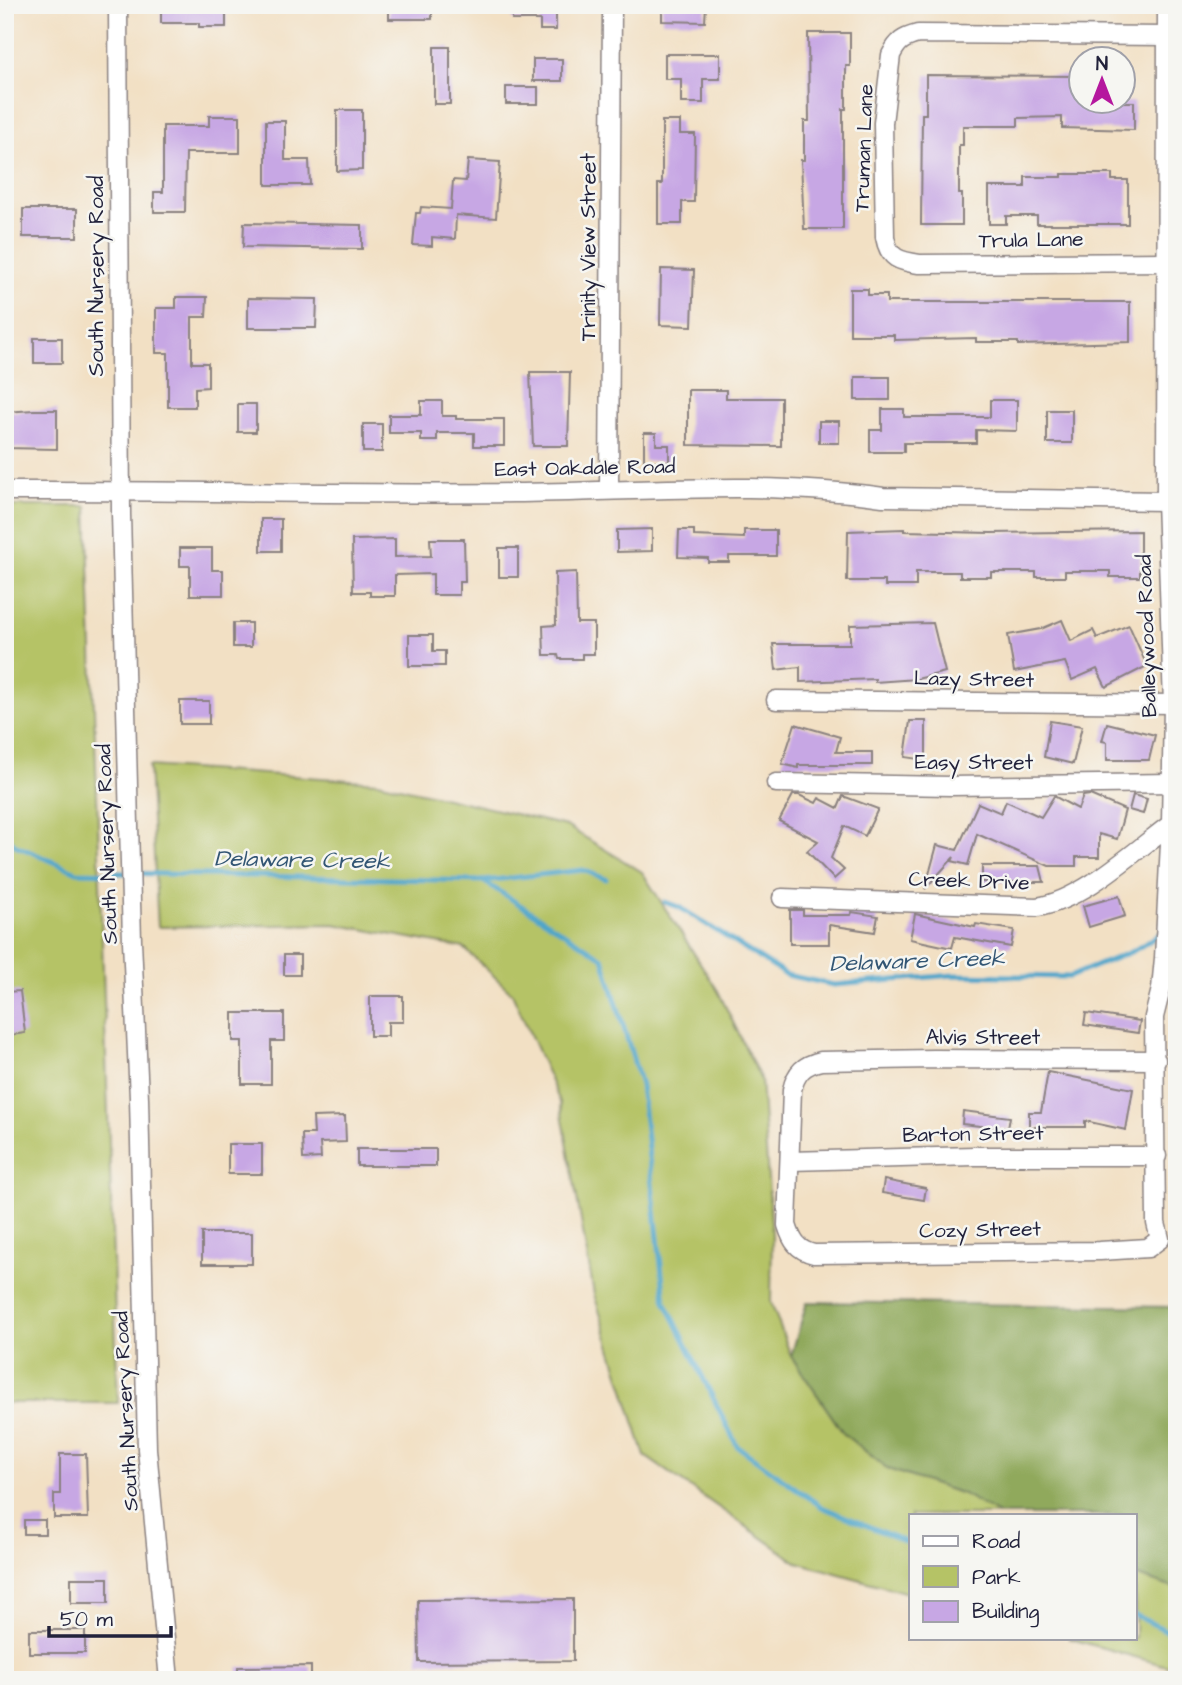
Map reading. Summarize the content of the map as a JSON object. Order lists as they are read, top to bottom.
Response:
{
  "streets": {
    "street": [
      "Truman Lane",
      "Trula Lane",
      "Trinity View Street",
      "South Nursery Road",
      "East Oakdale Road",
      "Balleywood Road",
      "Lazy Street",
      "Easy Street",
      "Creek Drive",
      "Alvis Street",
      "Barton Street",
      "Cozy Street"
    ]
  },
  "crossings": [
    ["Truman Lane", "Trula Lane"],
    ["Truman Lane", "Balleywood Road"],
    ["Trula Lane", "Balleywood Road"],
    ["Trinity View Street", "East Oakdale Road"],
    ["South Nursery Road", "East Oakdale Road"],
    ["East Oakdale Road", "Balleywood Road"],
    ["Balleywood Road", "Lazy Street"],
    ["Balleywood Road", "Easy Street"],
    ["Balleywood Road", "Creek Drive"],
    ["Balleywood Road", "Alvis Street"],
    ["Balleywood Road", "Barton Street"],
    ["Balleywood Road", "Cozy Street"],
    ["Alvis Street", "Barton Street"],
    ["Alvis Street", "Cozy Street"],
    ["Barton Street", "Cozy Street"]
  ],
  "water": ["Delaware Creek"],
  "legend": ["Road", "Park", "Building"],
  "scale_bar": "50 m",
  "north": "top"
}
